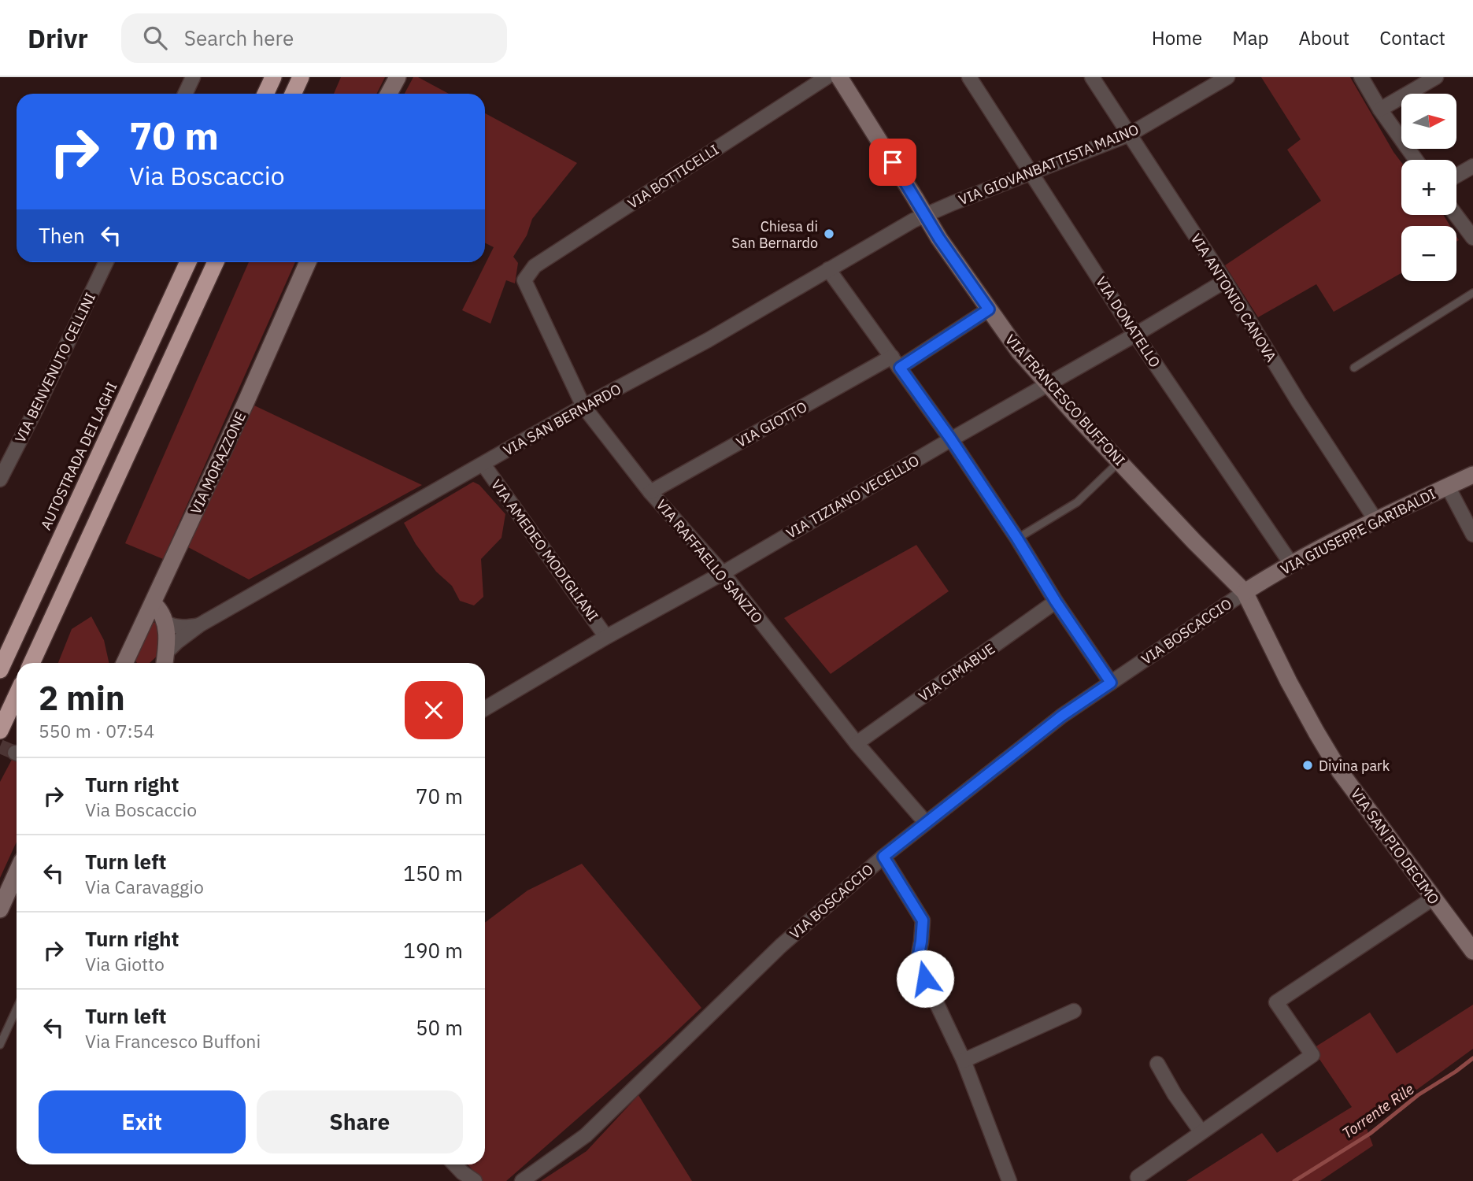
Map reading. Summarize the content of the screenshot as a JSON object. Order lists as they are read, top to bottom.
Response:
{
  "streets": {
    "highway": ["AUTOSTRADA DEI LAGHI"],
    "street": [
      "VIA GIOVANBATTISTA MAINO",
      "VIA BOTTICELLI",
      "VIA ANTONIO CANOVA",
      "VIA DONATELLO",
      "VIA BENVENUTO CELLINI",
      "VIA FRANCESCO BUFFONI",
      "VIA SAN BERNARDO",
      "VIA GIOTTO",
      "VIA MORAZZONE",
      "VIA TIZIANO VECELLIO",
      "VIA GIUSEPPE GARIBALDI",
      "VIA AMEDEO MODIGLIANI",
      "VIA RAFFAELLO SANZIO",
      "VIA BOSCACCIO",
      "VIA CIMABUE",
      "VIA SAN PIO DECIMO"
    ]
  },
  "crossings": [
    ["VIA GIOVANBATTISTA MAINO", "VIA ANTONIO CANOVA"],
    ["VIA GIOVANBATTISTA MAINO", "VIA DONATELLO"],
    ["VIA GIOVANBATTISTA MAINO", "VIA FRANCESCO BUFFONI"],
    ["VIA GIOVANBATTISTA MAINO", "VIA SAN BERNARDO"],
    ["VIA BOTTICELLI", "VIA RAFFAELLO SANZIO"],
    ["VIA ANTONIO CANOVA", "VIA TIZIANO VECELLIO"],
    ["VIA ANTONIO CANOVA", "VIA GIUSEPPE GARIBALDI"],
    ["VIA DONATELLO", "VIA TIZIANO VECELLIO"],
    ["VIA DONATELLO", "VIA GIUSEPPE GARIBALDI"],
    ["VIA FRANCESCO BUFFONI", "VIA SAN BERNARDO"],
    ["VIA FRANCESCO BUFFONI", "VIA GIOTTO"],
    ["VIA FRANCESCO BUFFONI", "VIA TIZIANO VECELLIO"],
    ["VIA FRANCESCO BUFFONI", "VIA GIUSEPPE GARIBALDI"],
    ["VIA FRANCESCO BUFFONI", "VIA BOSCACCIO"],
    ["VIA FRANCESCO BUFFONI", "VIA SAN PIO DECIMO"],
    ["VIA SAN BERNARDO", "VIA AMEDEO MODIGLIANI"],
    ["VIA SAN BERNARDO", "VIA RAFFAELLO SANZIO"],
    ["VIA GIOTTO", "VIA RAFFAELLO SANZIO"],
    ["VIA TIZIANO VECELLIO", "VIA AMEDEO MODIGLIANI"],
    ["VIA TIZIANO VECELLIO", "VIA RAFFAELLO SANZIO"],
    ["VIA GIUSEPPE GARIBALDI", "VIA BOSCACCIO"],
    ["VIA GIUSEPPE GARIBALDI", "VIA SAN PIO DECIMO"],
    ["VIA RAFFAELLO SANZIO", "VIA BOSCACCIO"],
    ["VIA RAFFAELLO SANZIO", "VIA CIMABUE"],
    ["VIA BOSCACCIO", "VIA SAN PIO DECIMO"]
  ],
  "water": ["Torrente Rile"],
  "places": ["Chiesa di San Bernardo", "Divina park"],
  "north": "right",
  "page": {
    "header": "Drivr",
    "search": "Search here",
    "nav": [
      "Home",
      "Map",
      "About",
      "Contact"
    ],
    "map_buttons": ["+", "−"],
    "turn": ["70 m", "Via Boscaccio"],
    "then": "Then",
    "heading": ["2 min", "550 m · 07:54"],
    "list": [
      {
        "name": "Turn right",
        "note": "Via Boscaccio",
        "value": "70 m"
      },
      {
        "name": "Turn left",
        "note": "Via Caravaggio",
        "value": "150 m"
      },
      {
        "name": "Turn right",
        "note": "Via Giotto",
        "value": "190 m"
      },
      {
        "name": "Turn left",
        "note": "Via Francesco Buffoni",
        "value": "50 m"
      }
    ],
    "buttons": ["Exit", "Share"]
  }
}
